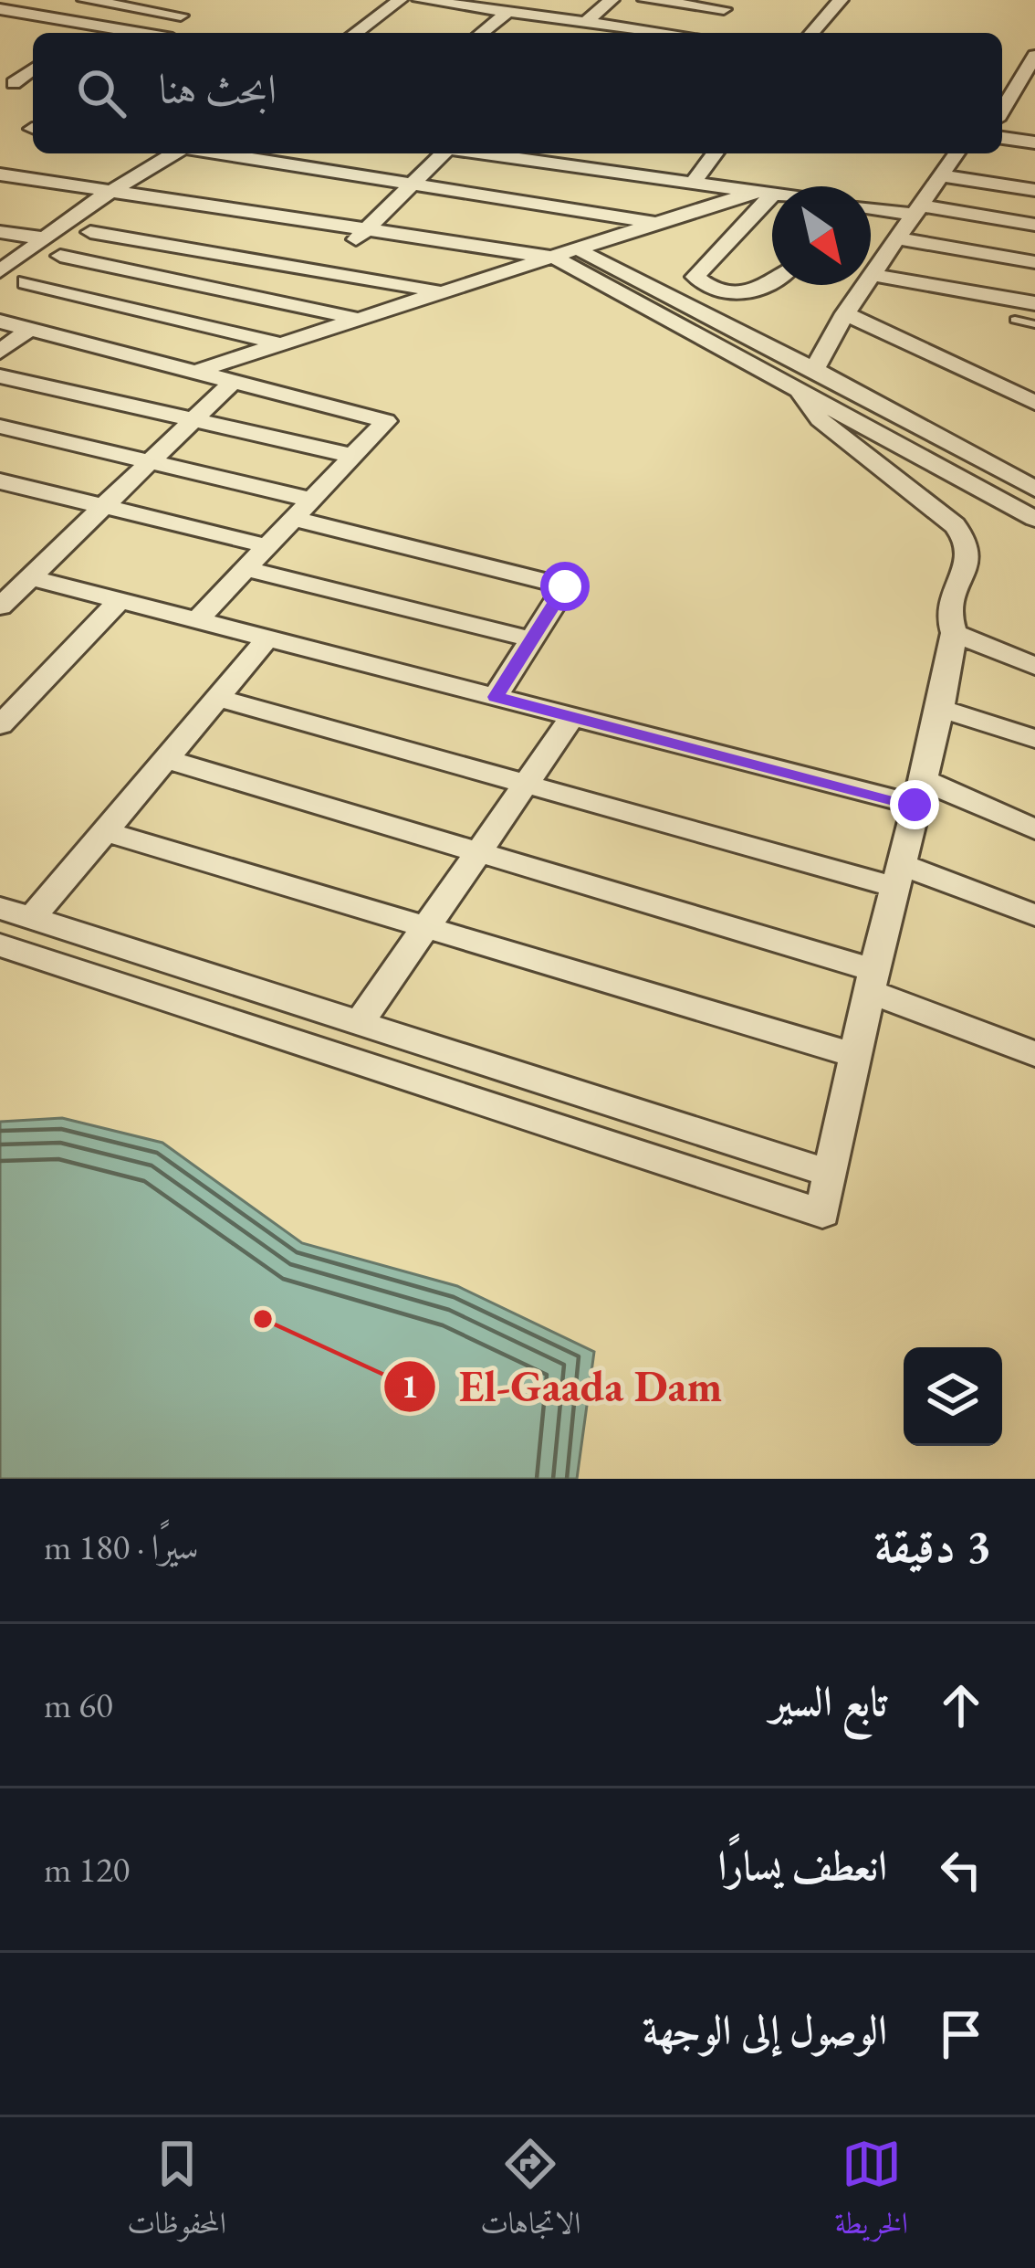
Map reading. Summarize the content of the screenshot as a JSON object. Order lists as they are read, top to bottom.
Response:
{
  "places": ["El-Gaada Dam"],
  "north": "bottom right",
  "page": {
    "search": "ابحث هنا",
    "heading": ["3 دقيقة", "سيرًا · 180 m"],
    "list": [
      ["تابع السير", "60 m"],
      ["انعطف يسارًا", "120 m"],
      "الوصول إلى الوجهة"
    ],
    "nav": ["الخريطة", "الاتجاهات", "المحفوظات"]
  }
}
